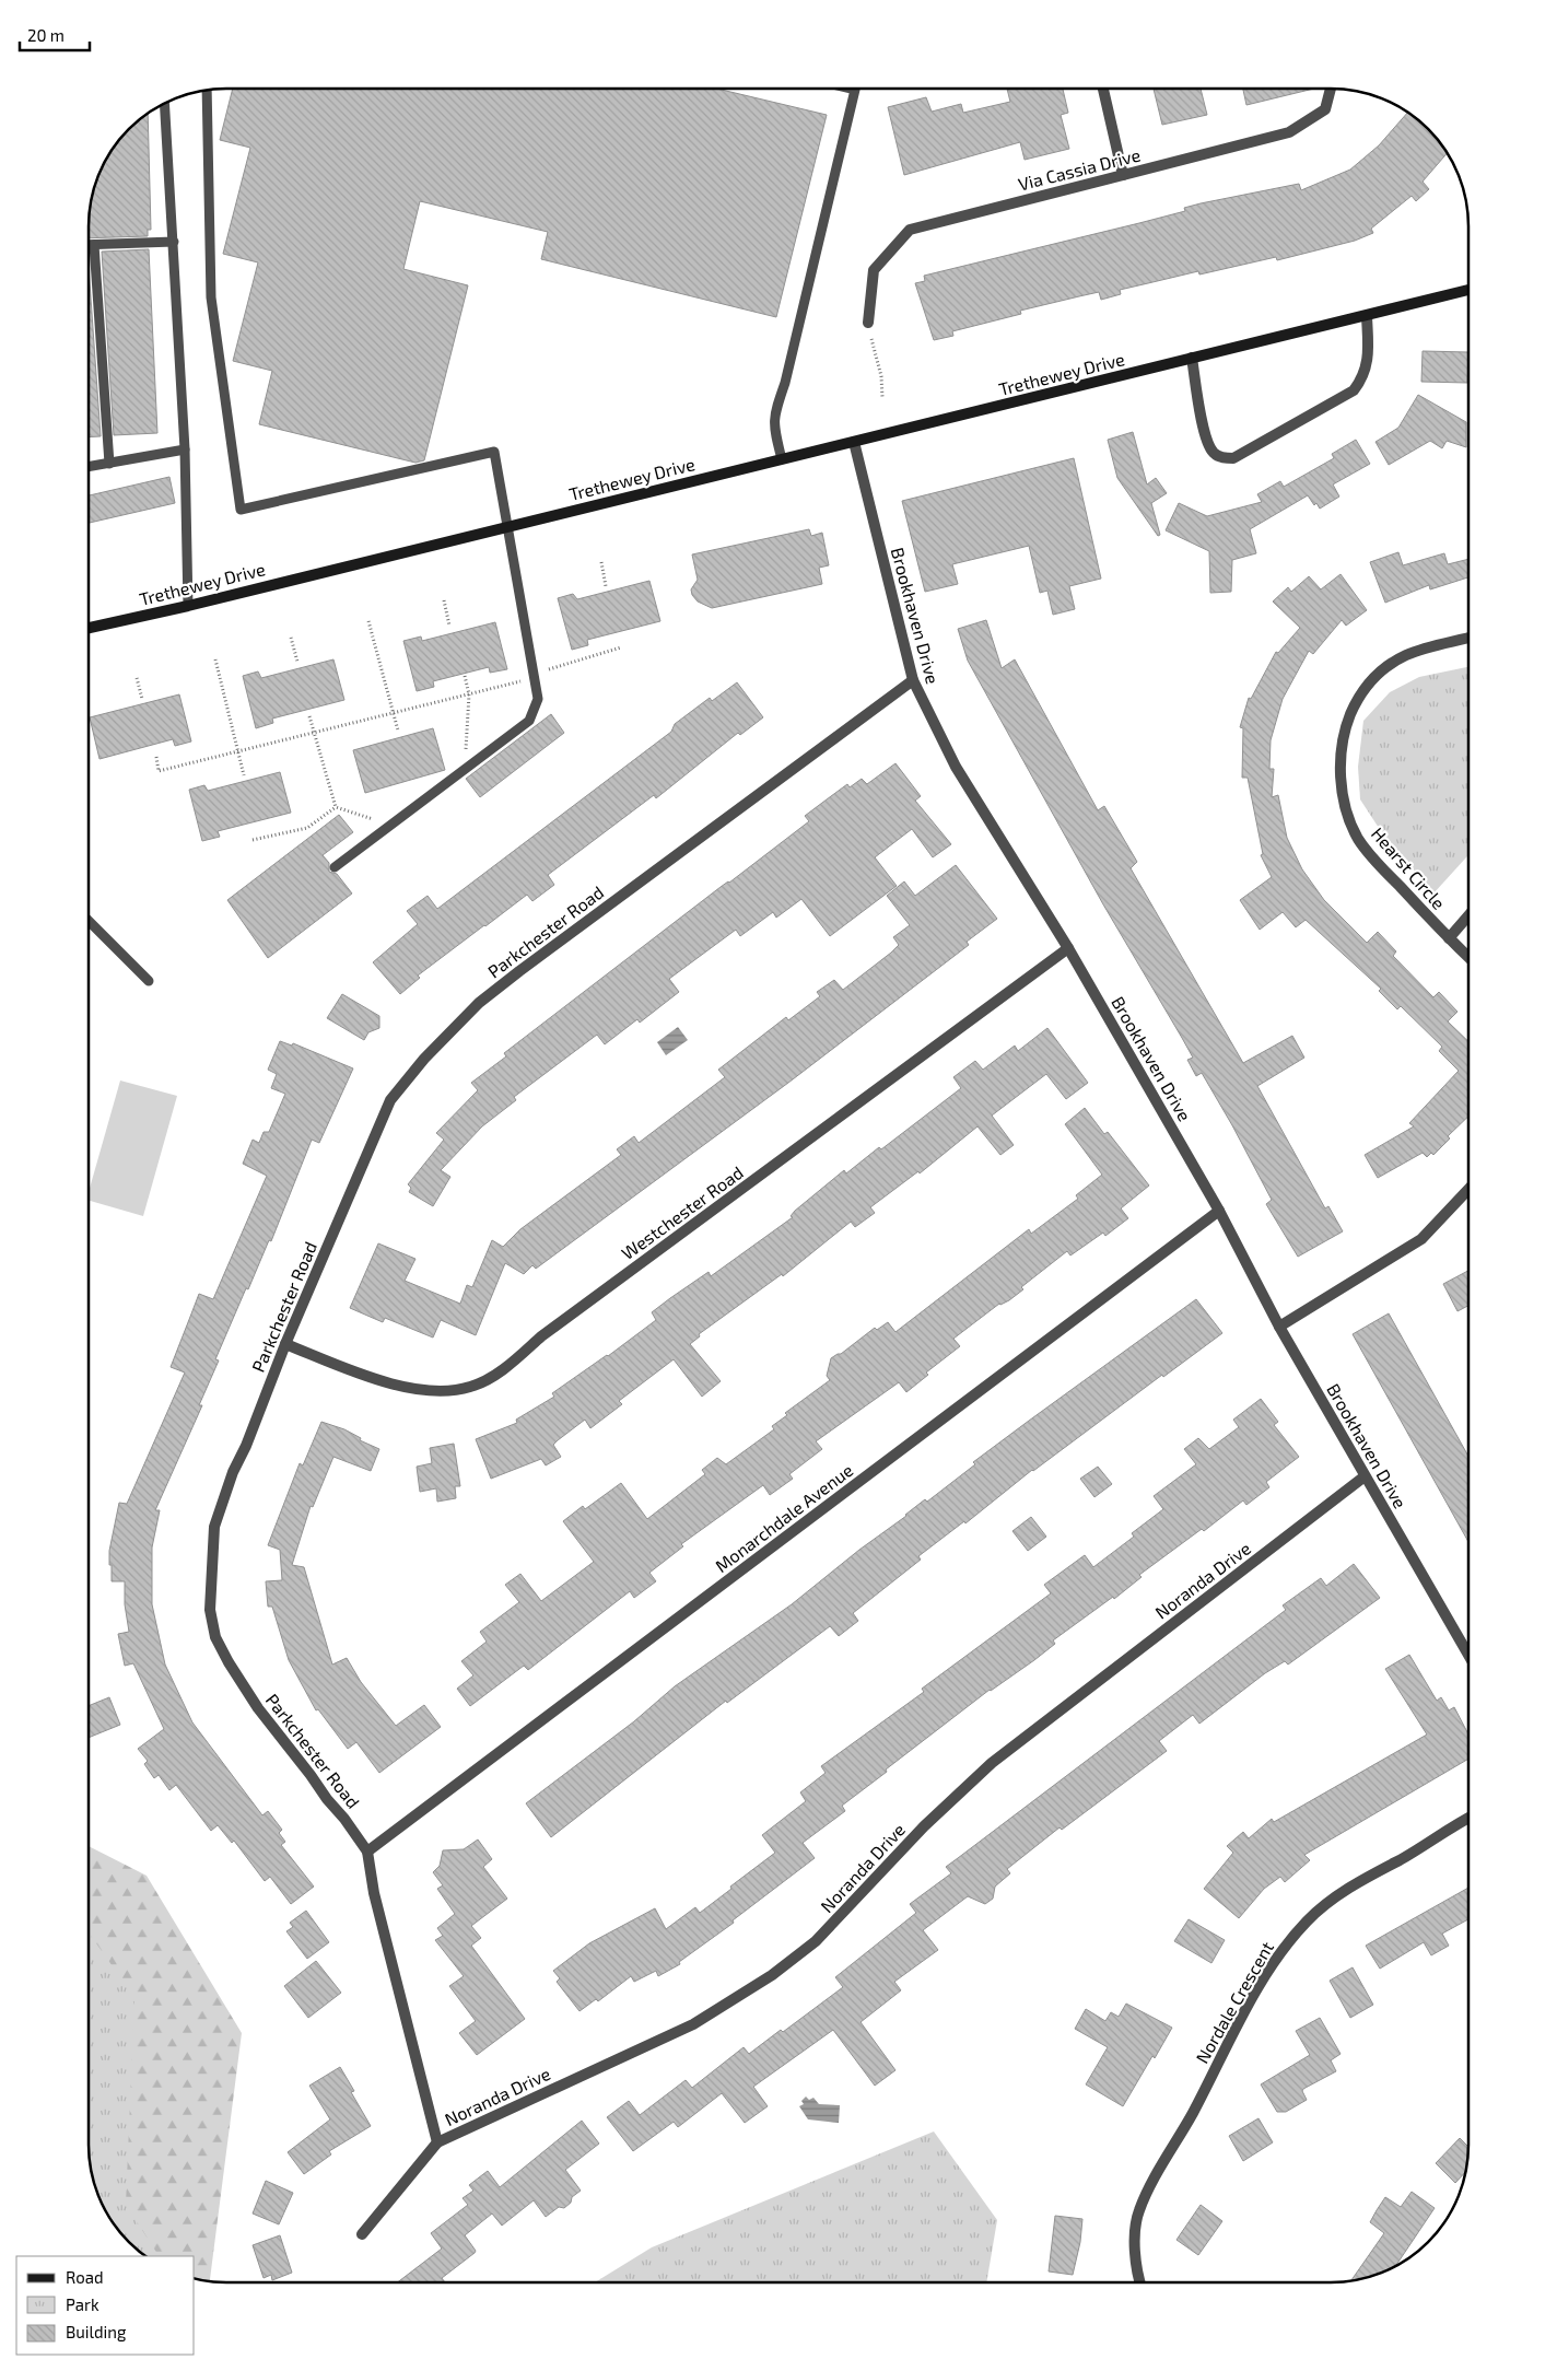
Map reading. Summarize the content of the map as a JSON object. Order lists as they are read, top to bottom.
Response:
{
  "streets": {
    "main road": ["Trethewey Drive"],
    "street": [
      "Via Cassia Drive",
      "Brookhaven Drive",
      "Hearst Circle",
      "Parkchester Road",
      "Westchester Road",
      "Monarchdale Avenue",
      "Noranda Drive",
      "Nordale Crescent"
    ]
  },
  "crossings": [
    ["Trethewey Drive", "Brookhaven Drive"],
    ["Brookhaven Drive", "Parkchester Road"],
    ["Brookhaven Drive", "Westchester Road"],
    ["Brookhaven Drive", "Monarchdale Avenue"],
    ["Brookhaven Drive", "Noranda Drive"],
    ["Parkchester Road", "Westchester Road"],
    ["Parkchester Road", "Monarchdale Avenue"],
    ["Parkchester Road", "Noranda Drive"]
  ],
  "legend": ["Road", "Park", "Building"],
  "scale_bar": "20 m"
}
